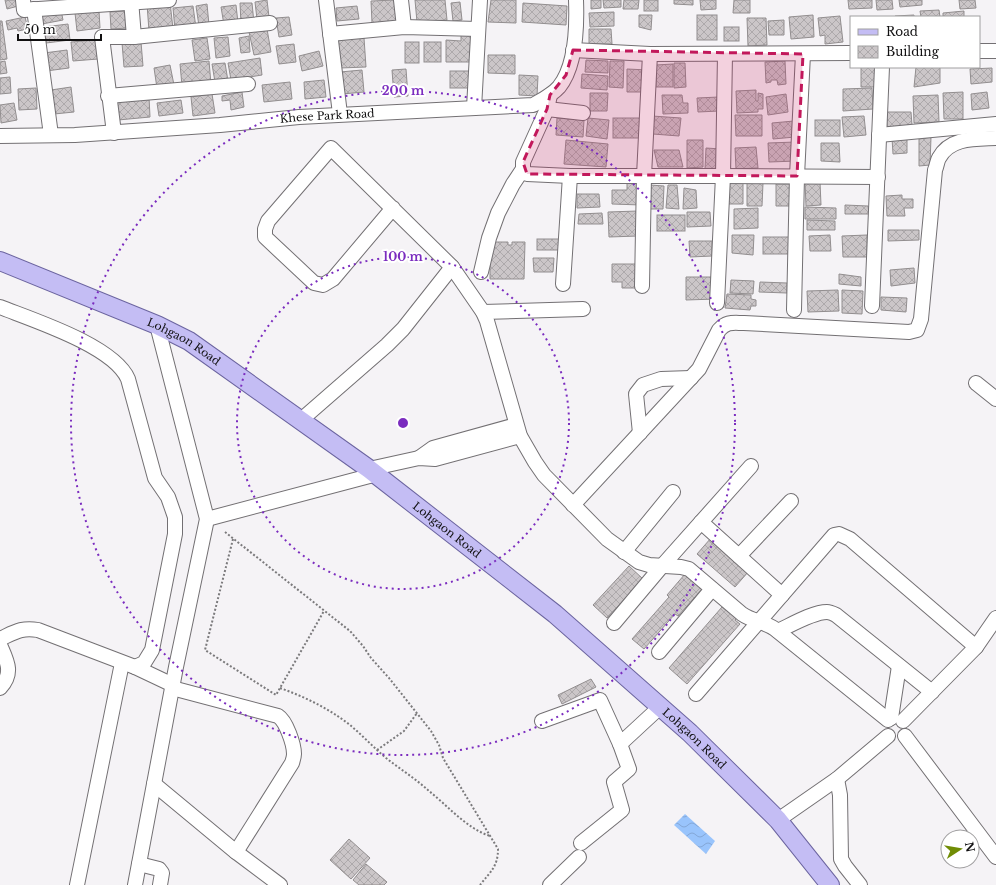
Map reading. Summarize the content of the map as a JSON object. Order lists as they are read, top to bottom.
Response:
{
  "streets": {
    "main road": ["Lohgaon Road"],
    "street": ["Khese Park Road"]
  },
  "legend": ["Road", "Building"],
  "scale_bar": "50 m",
  "north": "right",
  "rings": ["200 m", "100 m"]
}
